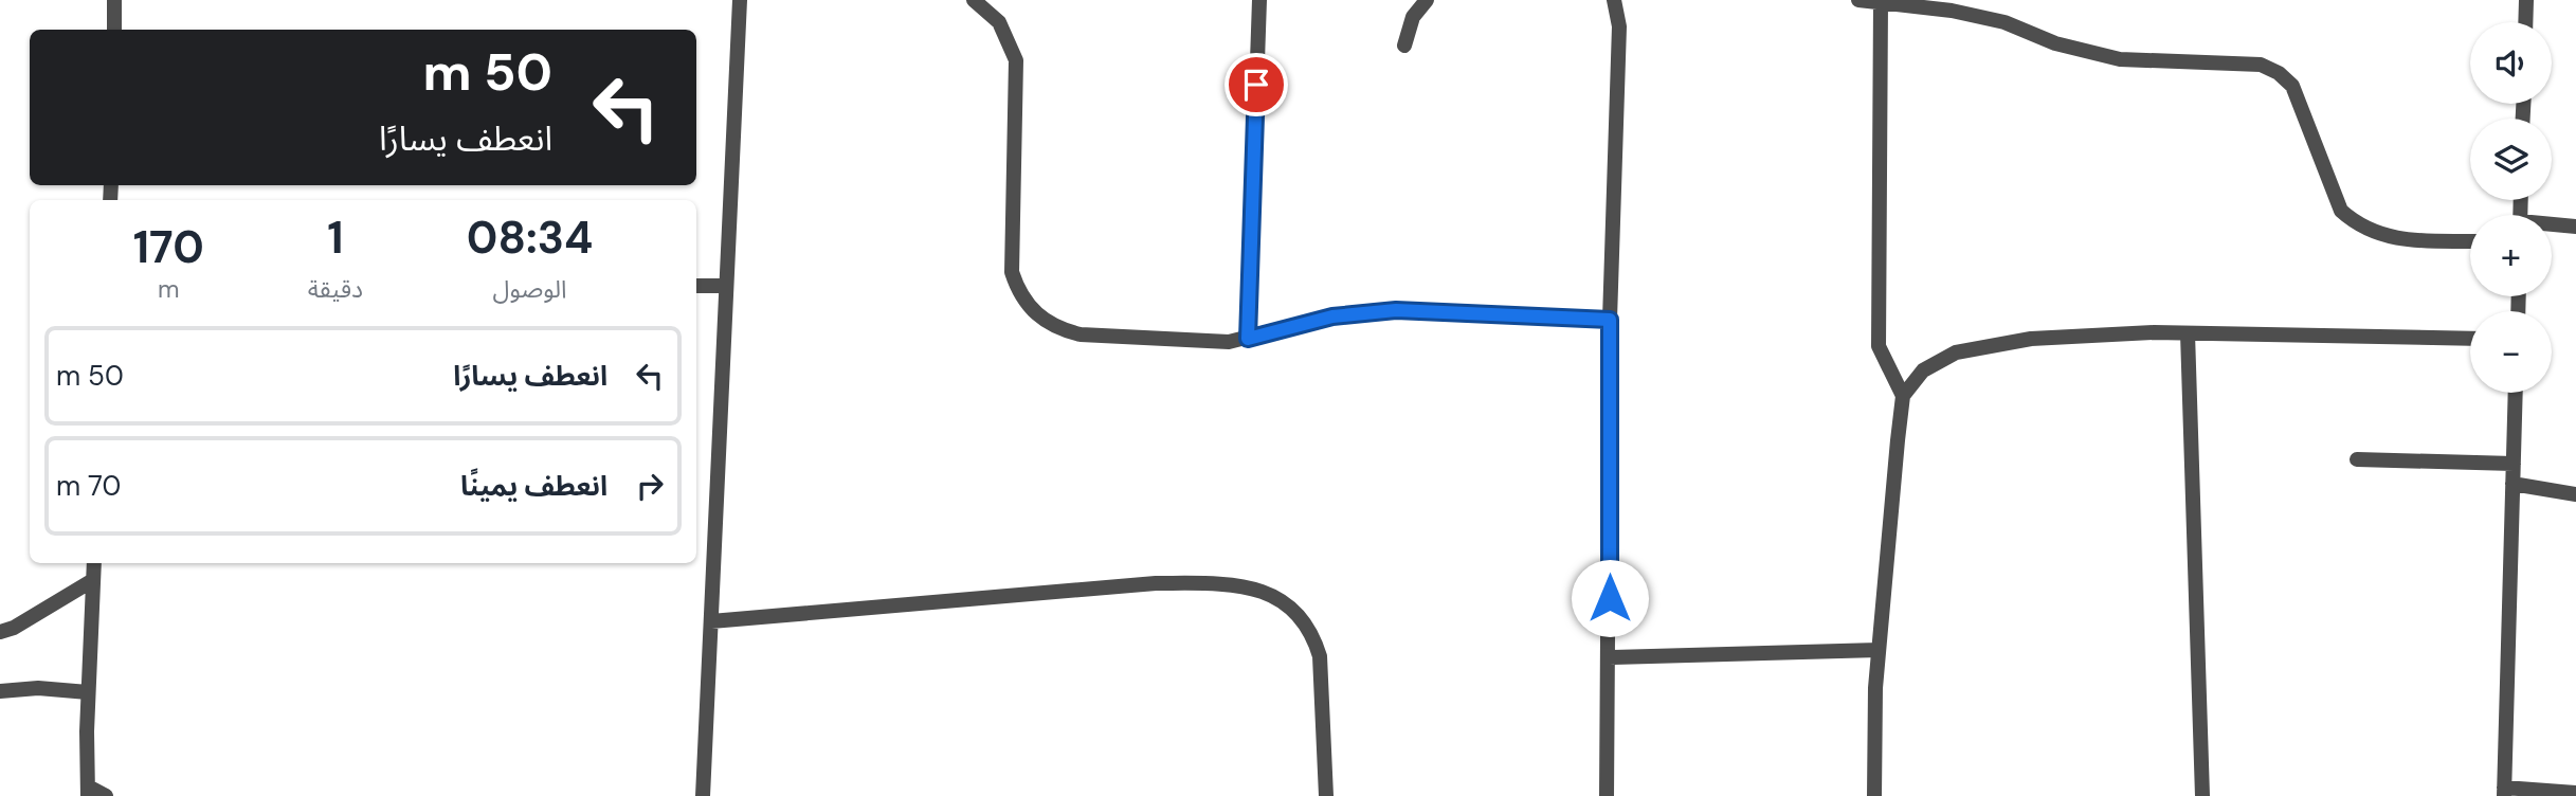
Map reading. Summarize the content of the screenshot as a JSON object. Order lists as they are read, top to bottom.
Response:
{
  "page": {
    "map_buttons": ["+", "−"],
    "turn": ["50 m", "انعطف يسارًا"],
    "eta": [
      "08:34",
      "الوصول",
      "1",
      "دقيقة",
      "170",
      "m"
    ],
    "list": [
      {
        "name": "انعطف يسارًا",
        "value": "50 m"
      },
      {
        "name": "انعطف يمينًا",
        "value": "70 m"
      }
    ]
  }
}
